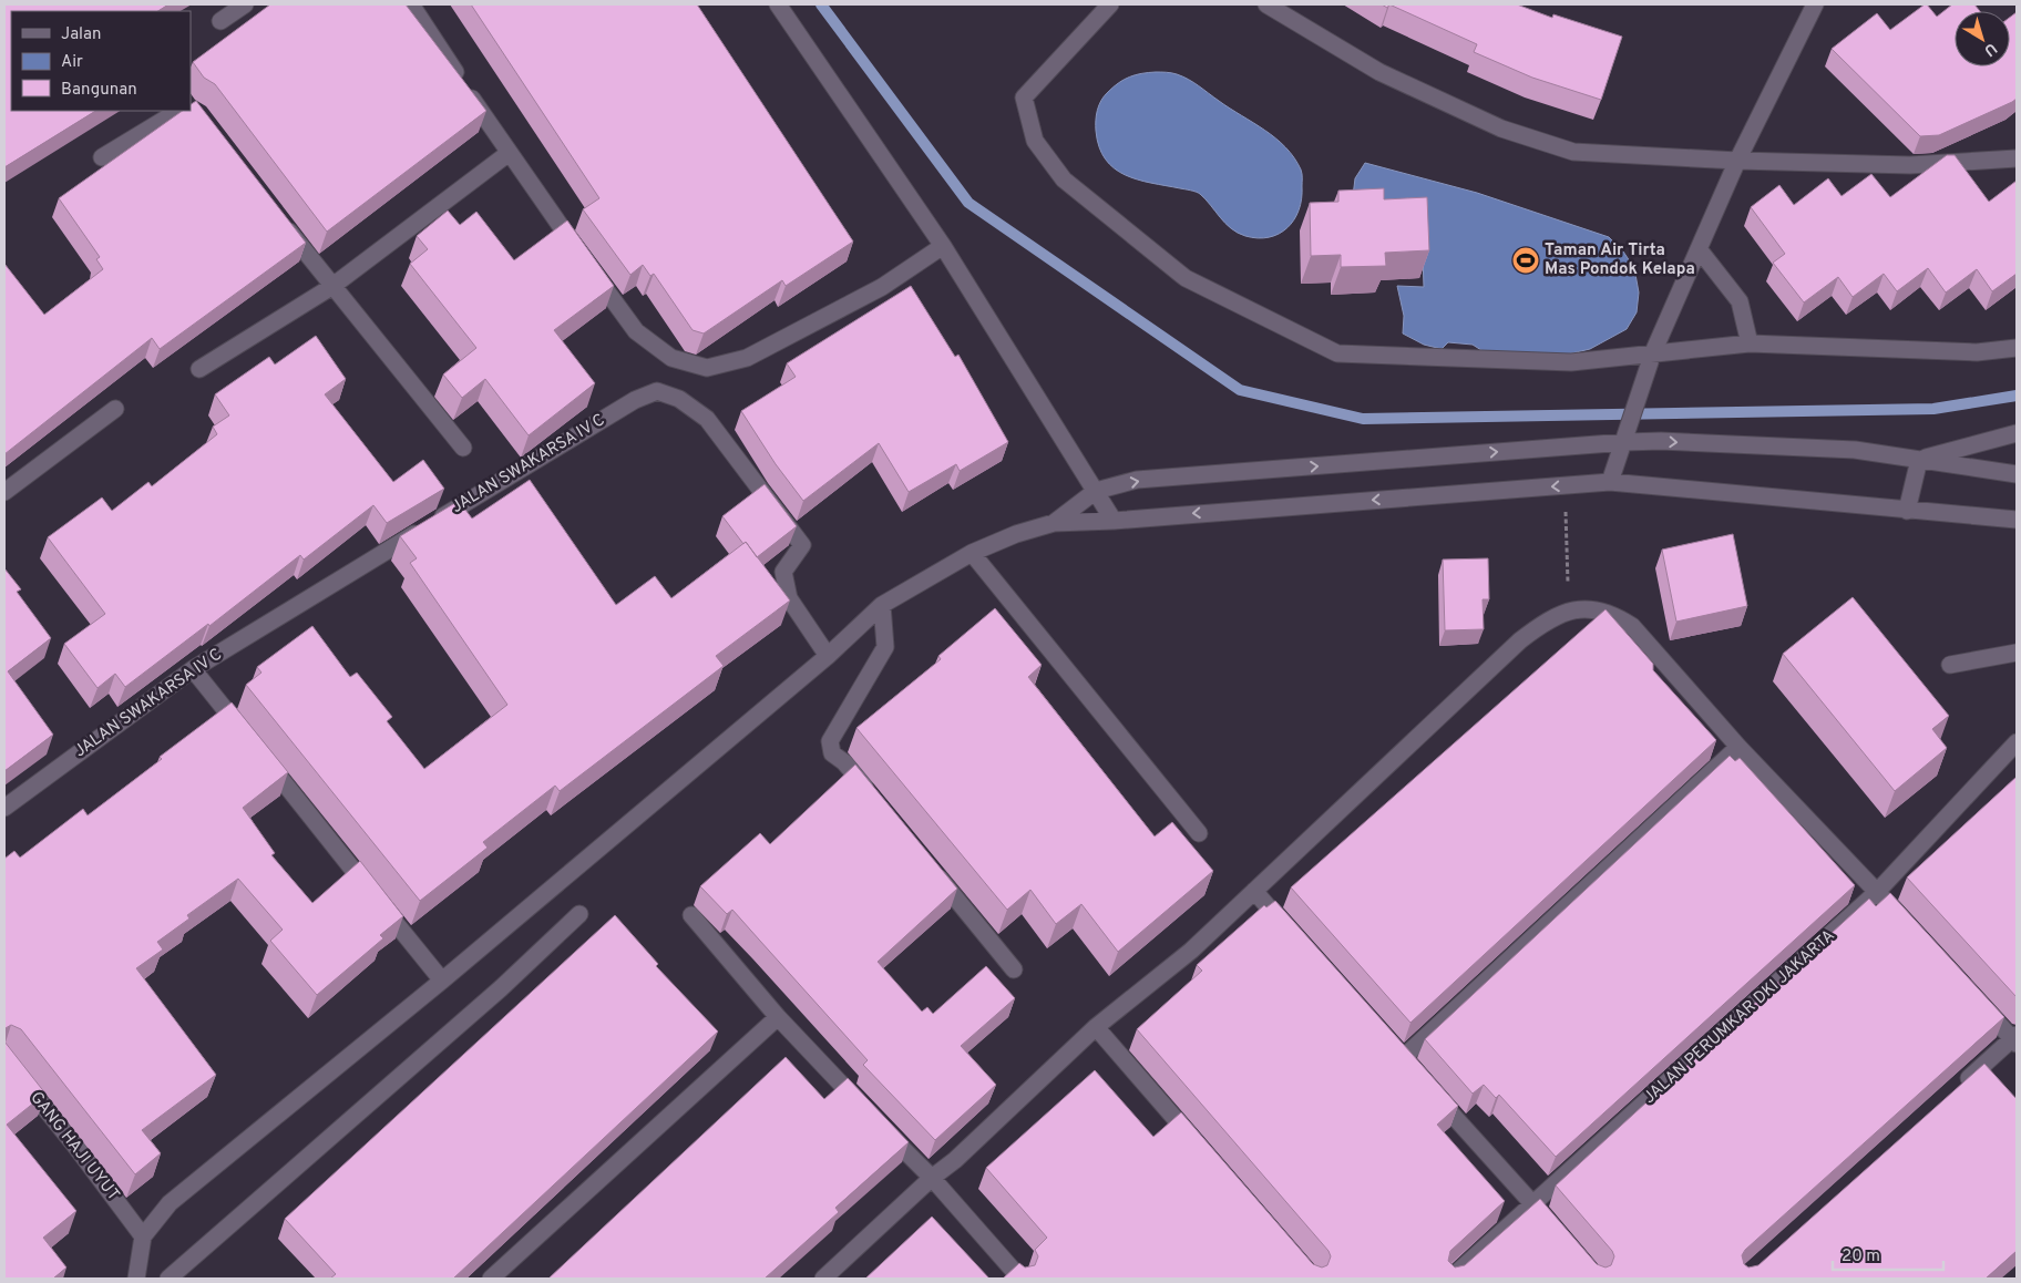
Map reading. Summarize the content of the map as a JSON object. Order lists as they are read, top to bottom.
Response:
{
  "streets": {
    "street": ["JALAN SWAKARSA IV C", "JALAN PERUMKAR DKI JAKARTA", "GANG HAJI UYUT"]
  },
  "places": {
    "sports": ["Taman Air Tirta Mas Pondok Kelapa"]
  },
  "legend": ["Jalan", "Air", "Bangunan"],
  "scale_bar": "20 m",
  "north": "bottom right"
}
